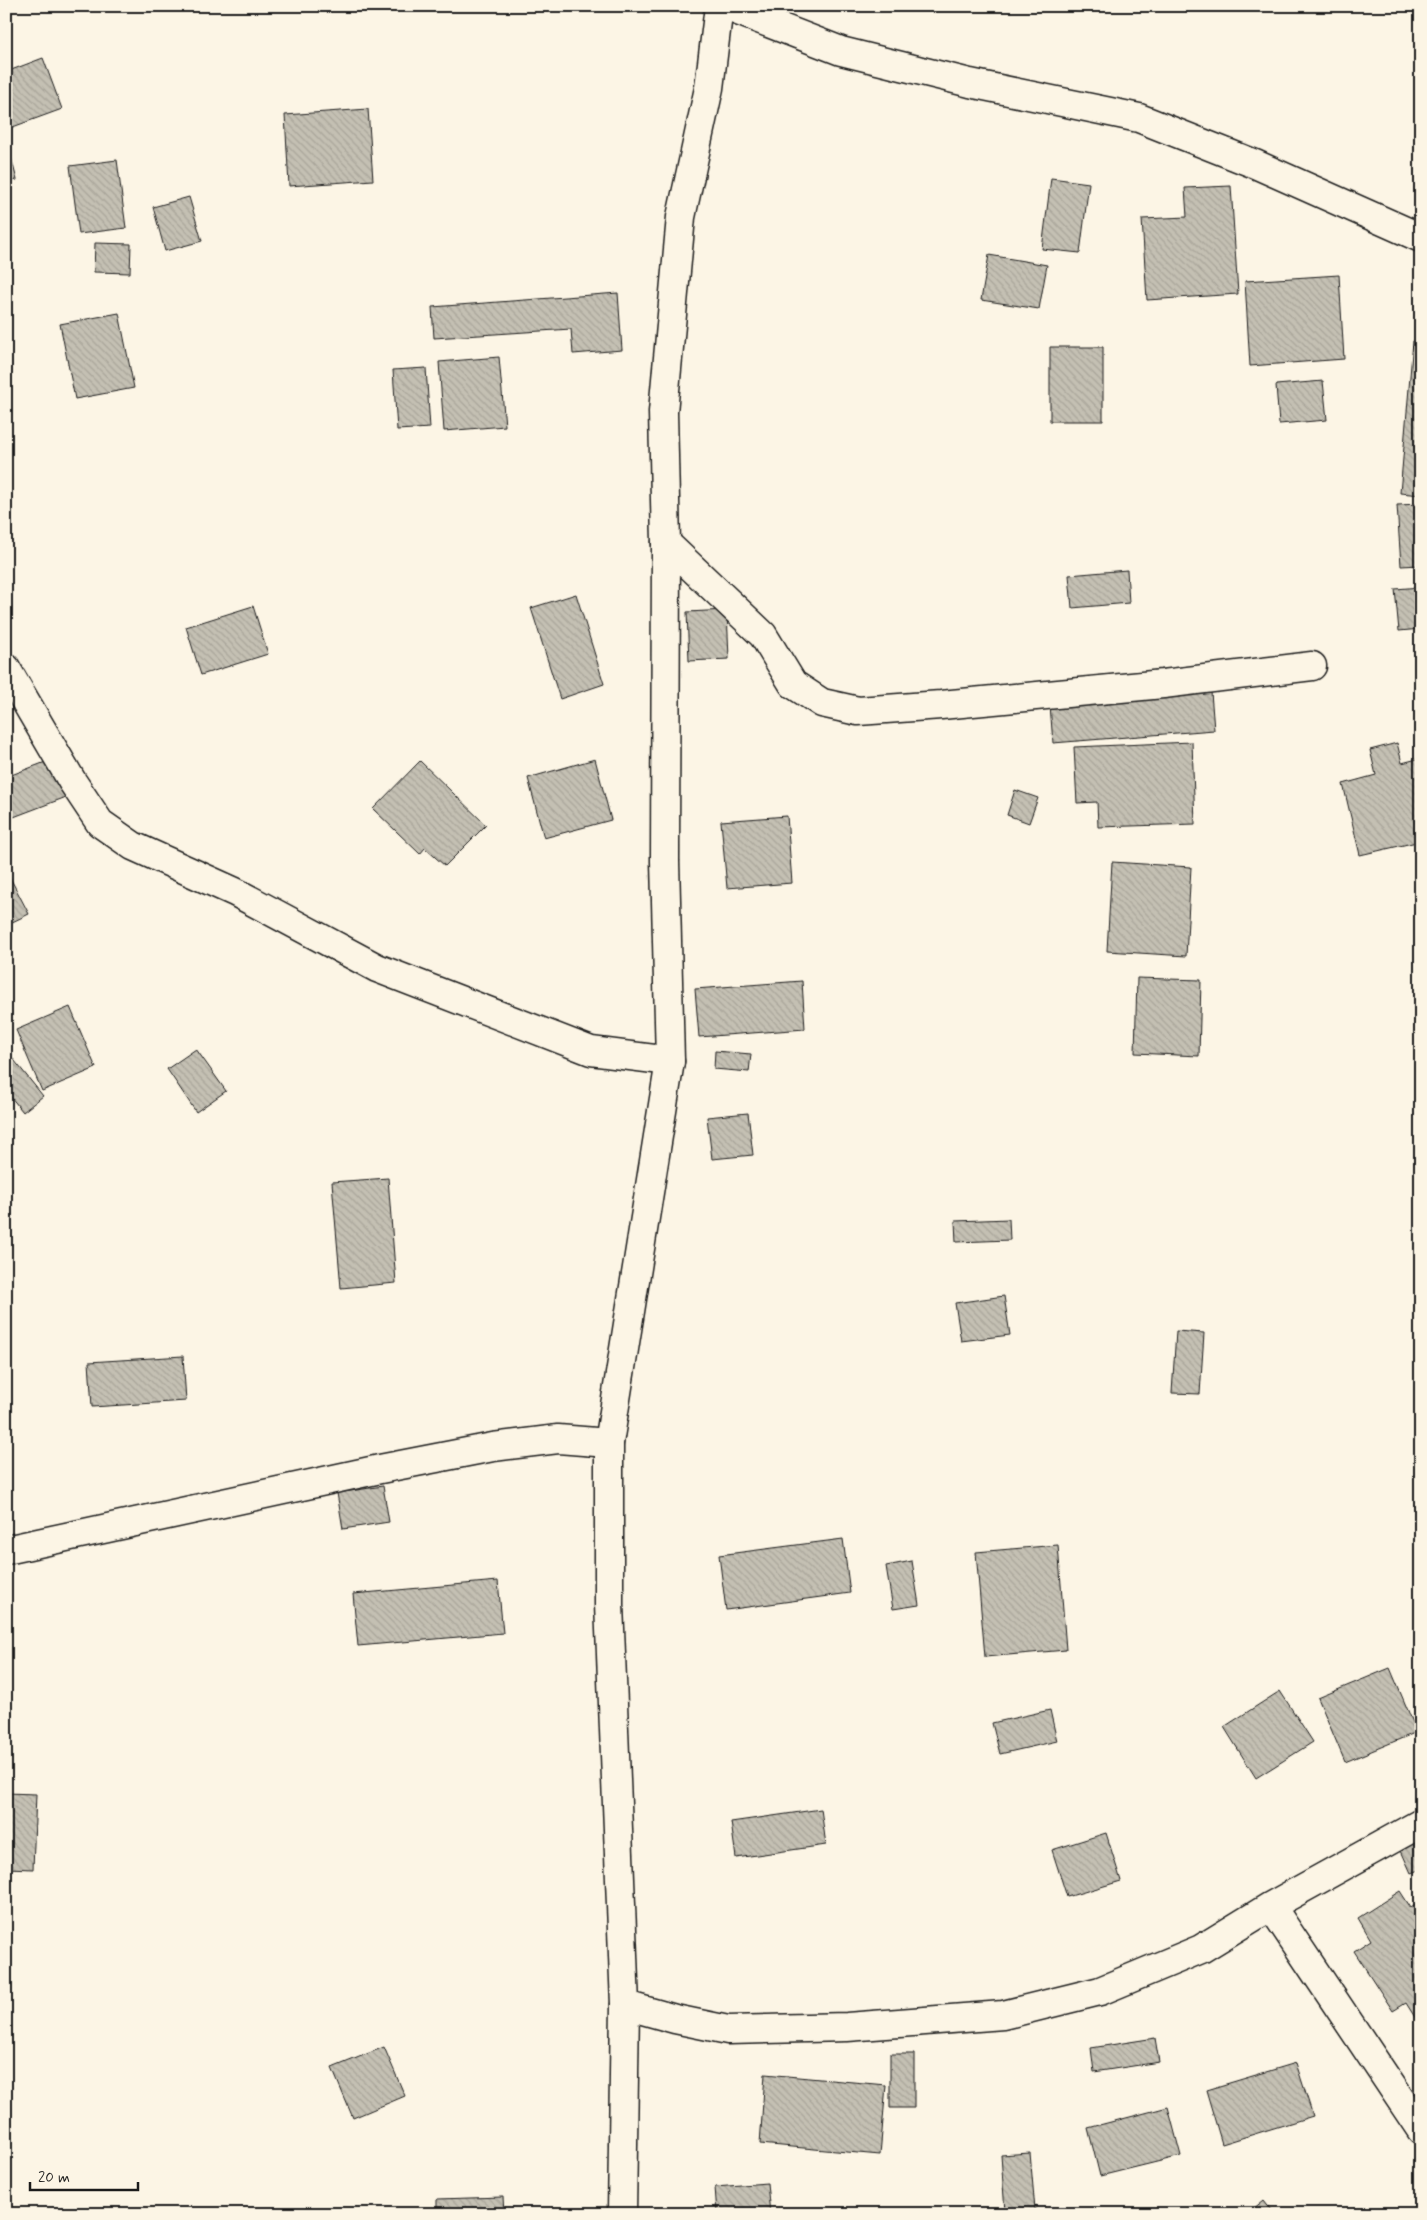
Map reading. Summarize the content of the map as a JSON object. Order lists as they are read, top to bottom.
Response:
{
  "scale_bar": "20 m"
}
